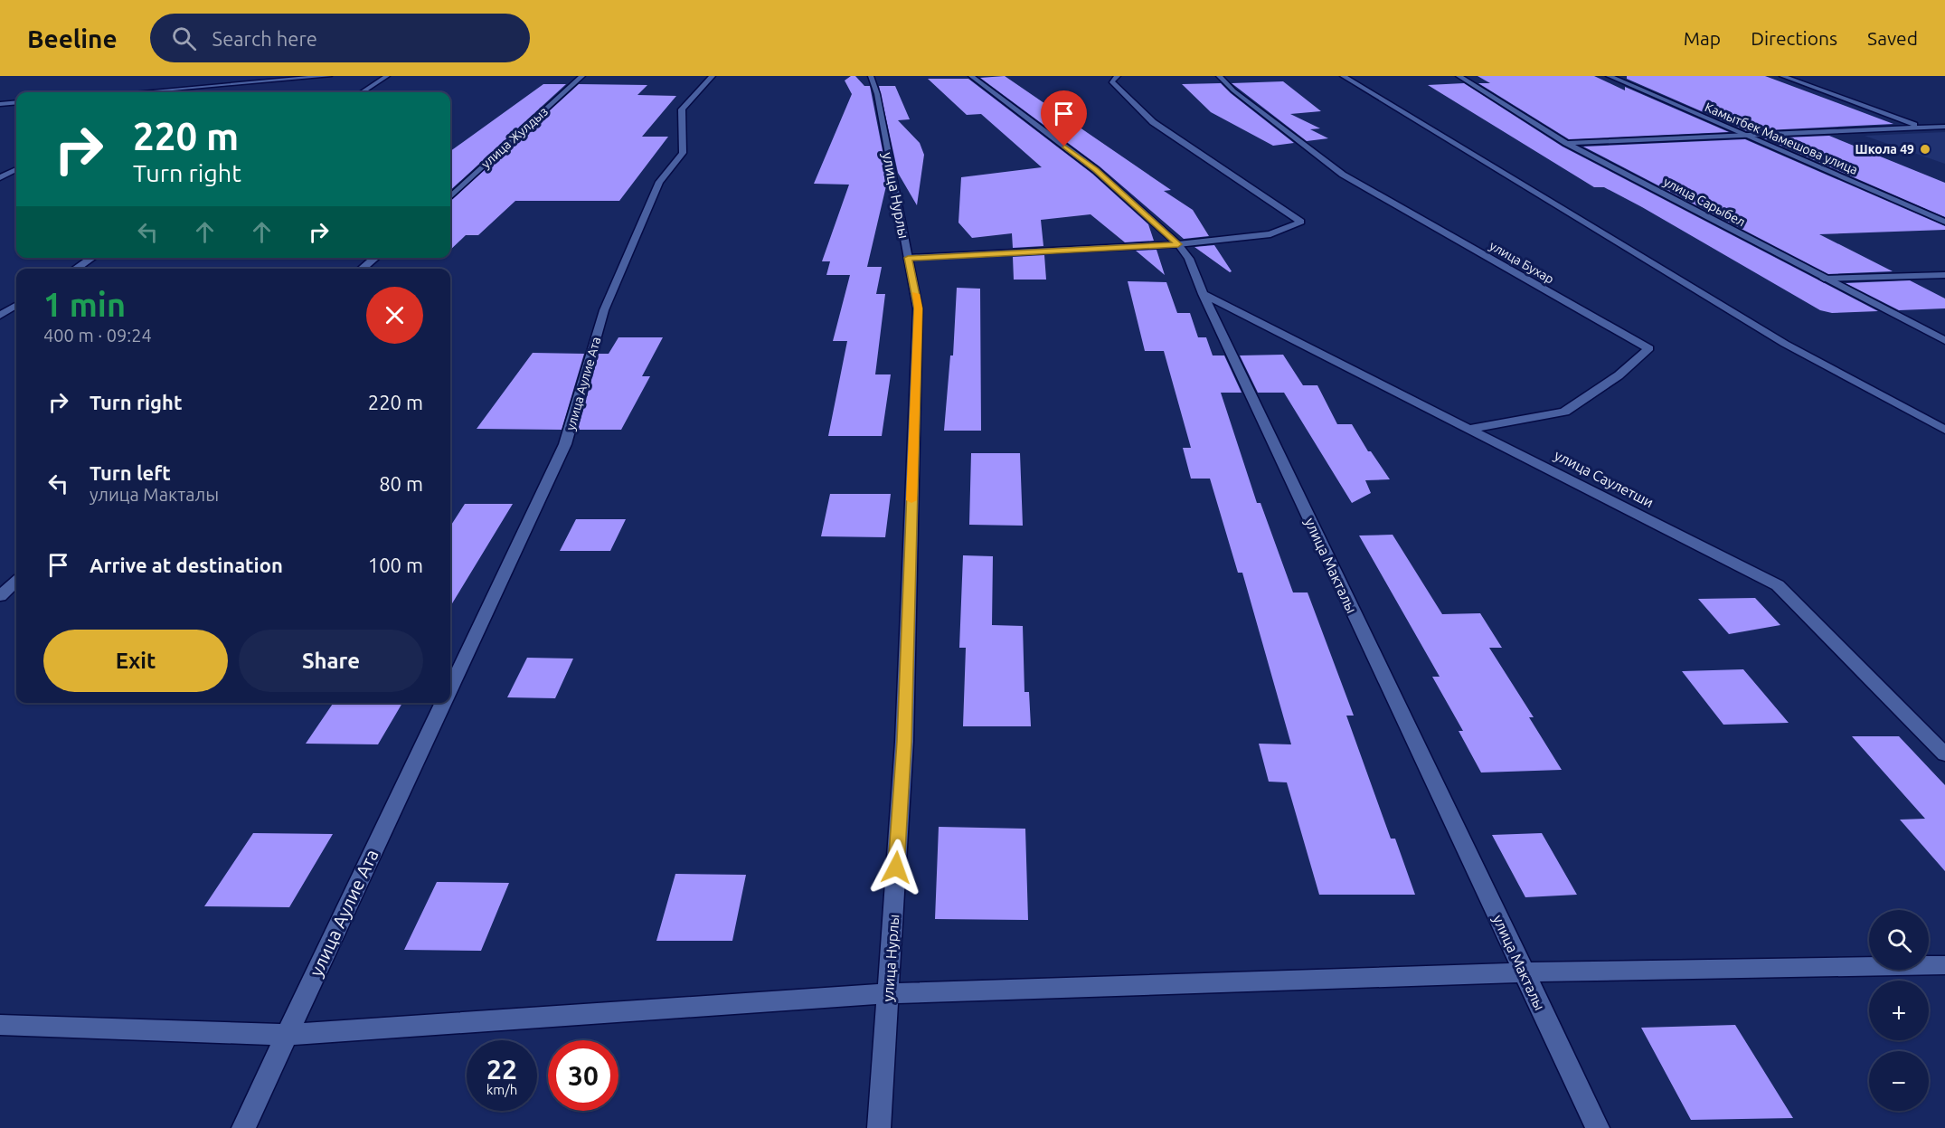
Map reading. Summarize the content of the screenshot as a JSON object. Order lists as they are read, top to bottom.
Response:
{
  "streets": {
    "street": [
      "улица Жулдыз",
      "Камытбек Мамешова улица",
      "улица Нурлы",
      "улица Сарыбел",
      "улица Бухар",
      "улица Аулие Ата",
      "улица Саулетши",
      "улица Макталы"
    ]
  },
  "crossings": [
    ["улица Бухар", "улица Саулетши"],
    ["улица Саулетши", "улица Макталы"]
  ],
  "places": ["Школа 49"],
  "page": {
    "header": "Beeline",
    "search": "Search here",
    "nav": ["Map", "Directions", "Saved"],
    "turn": ["220 m", "Turn right"],
    "heading": ["1 min", "400 m · 09:24"],
    "list": [
      {
        "name": "Turn right",
        "value": "220 m"
      },
      {
        "name": "Turn left",
        "note": "улица Макталы",
        "value": "80 m"
      },
      {
        "name": "Arrive at destination",
        "value": "100 m"
      }
    ],
    "buttons": ["Exit", "Share"],
    "map_buttons": ["+", "−"],
    "speed": "22 km/h",
    "limit": "30"
  }
}
